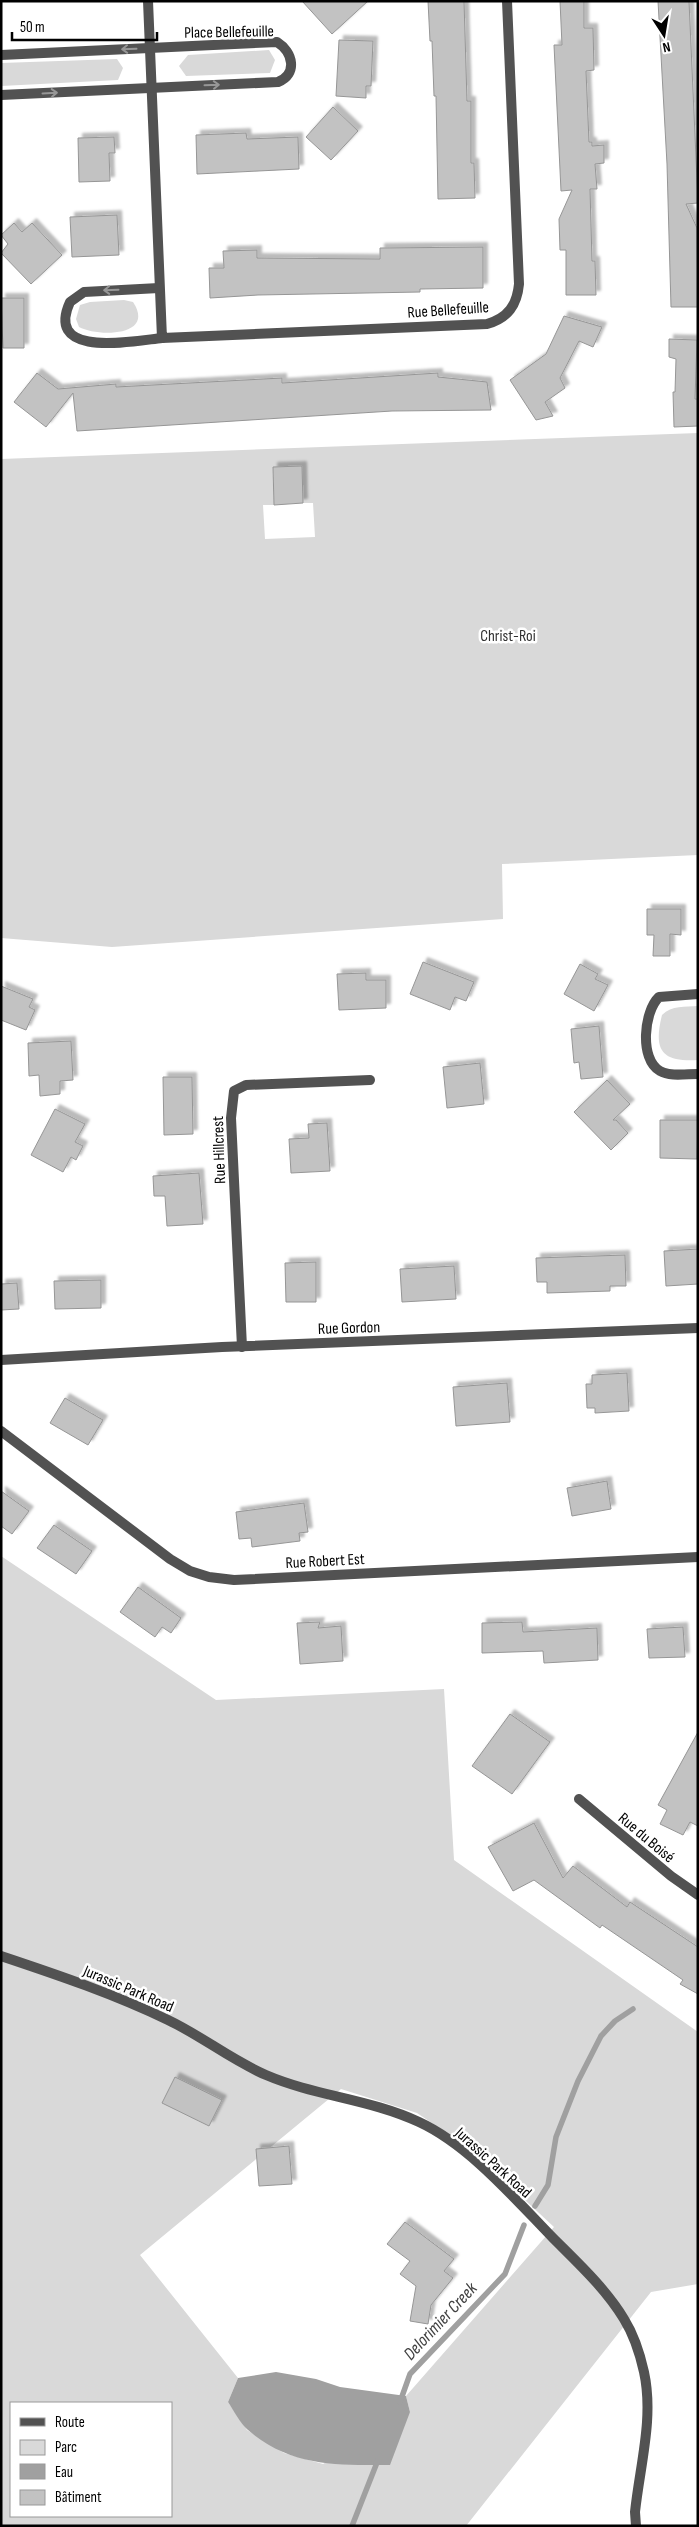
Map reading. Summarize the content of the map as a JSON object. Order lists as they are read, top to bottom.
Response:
{
  "streets": {
    "street": [
      "Place Bellefeuille",
      "Rue Bellefeuille",
      "Rue Hillcrest",
      "Rue Gordon",
      "Rue Robert Est",
      "Rue du Boisé",
      "Jurassic Park Road"
    ]
  },
  "crossings": [
    ["Rue Hillcrest", "Rue Gordon"]
  ],
  "water": ["Delorimier Creek"],
  "parks": ["Christ-Roi"],
  "legend": [
    "Route",
    "Parc",
    "Eau",
    "Bâtiment"
  ],
  "scale_bar": "50 m",
  "north": "bottom"
}
